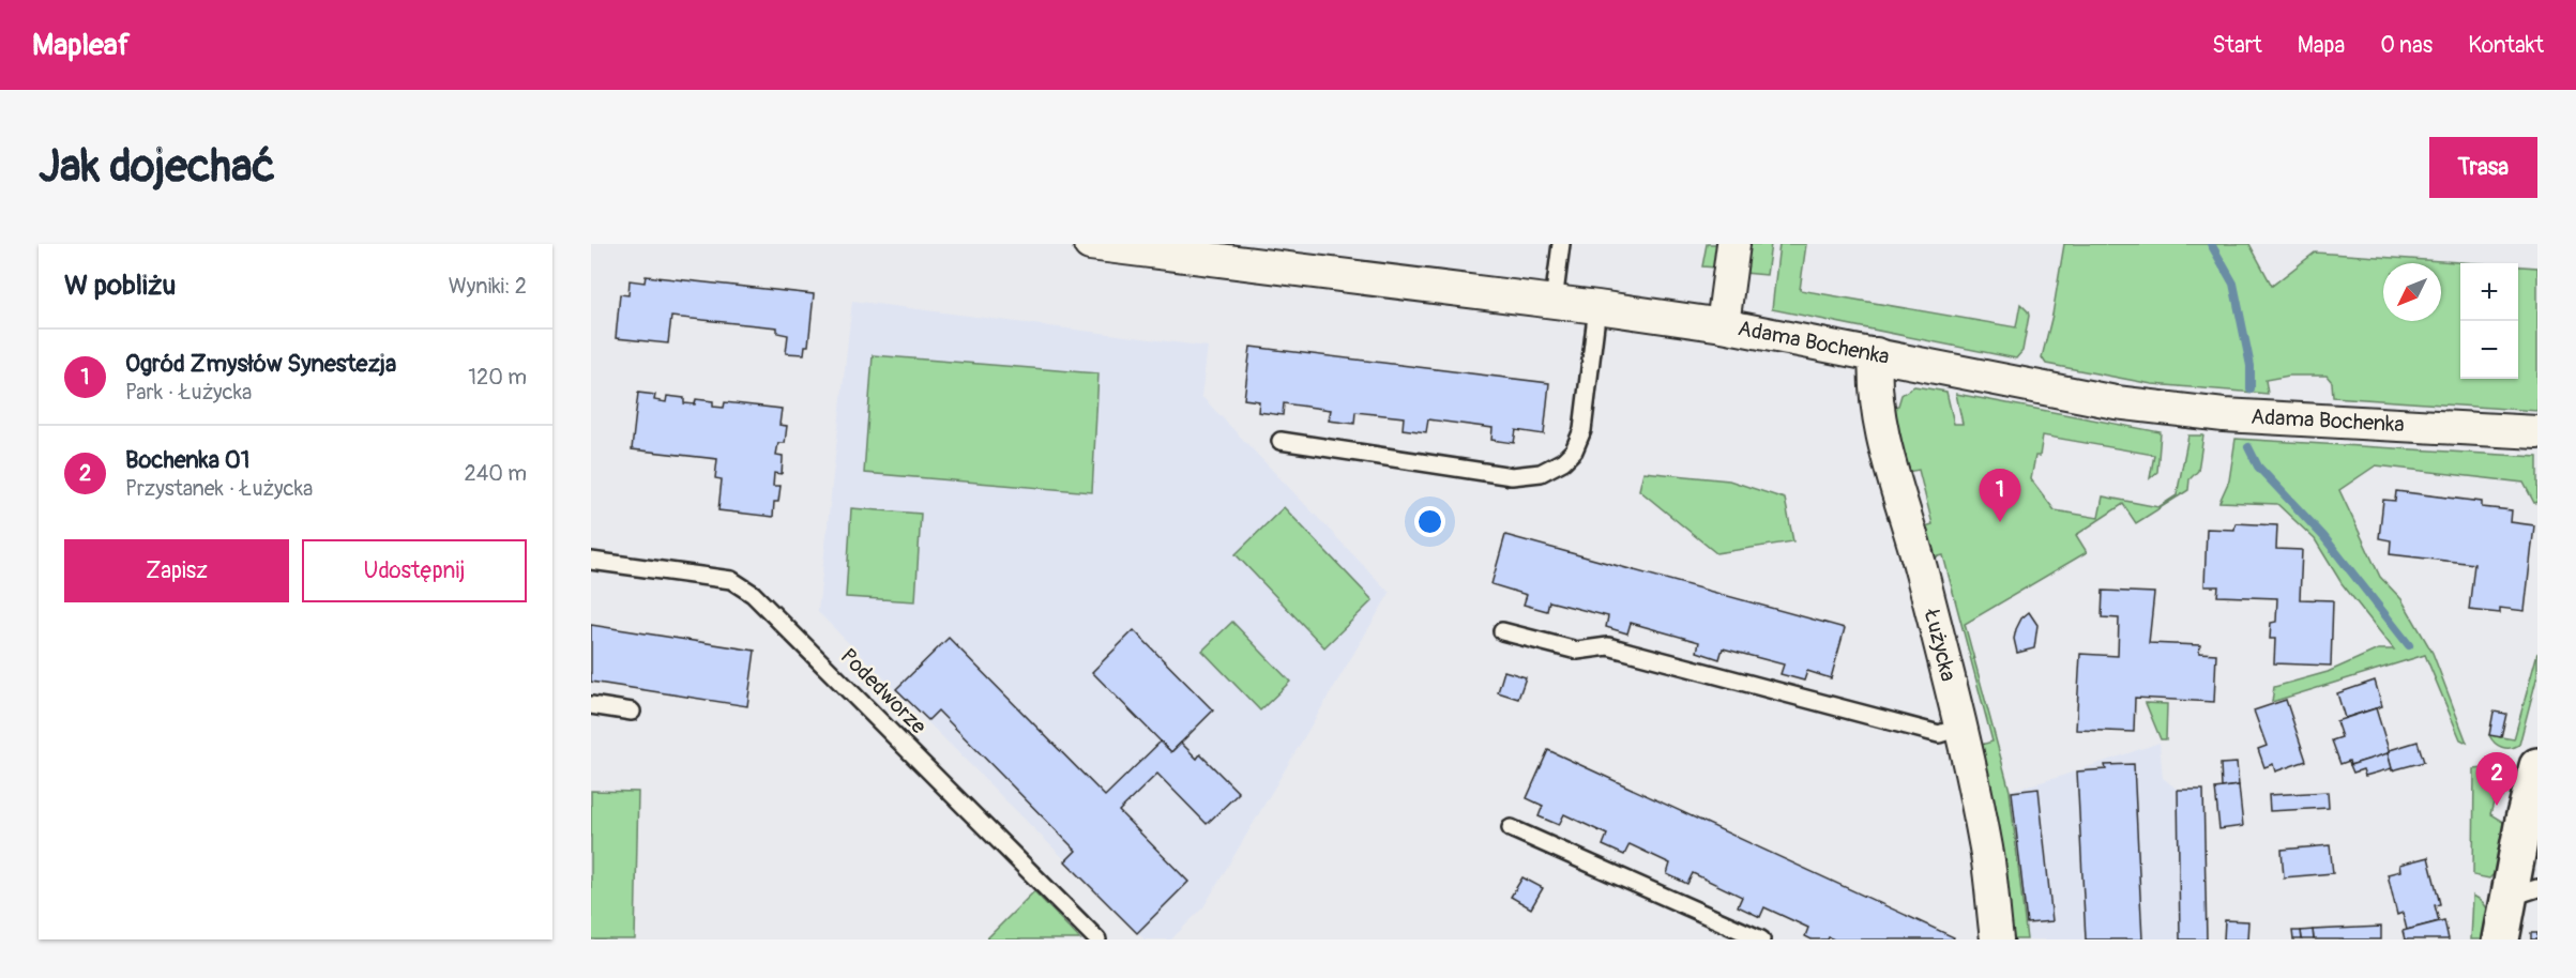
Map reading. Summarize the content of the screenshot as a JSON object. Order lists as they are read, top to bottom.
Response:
{
  "streets": {
    "street": ["Adama Bochenka", "Łużycka"],
    "lane": ["Podedworze"]
  },
  "crossings": [
    ["Adama Bochenka", "Łużycka"]
  ],
  "north": "bottom left",
  "page": {
    "header": "Mapleaf",
    "nav": [
      "Start",
      "Mapa",
      "O nas",
      "Kontakt"
    ],
    "buttons": [
      "Trasa",
      ["Zapisz", "Udostępnij"]
    ],
    "title": "Jak dojechać",
    "heading": ["W pobliżu", "Wyniki: 2"],
    "map_buttons": ["+", "−"],
    "list": [
      {
        "mark": "1",
        "name": "Ogród Zmysłów Synestezja",
        "note": "Park · Łużycka",
        "value": "120 m"
      },
      {
        "mark": "2",
        "name": "Bochenka 01",
        "note": "Przystanek · Łużycka",
        "value": "240 m"
      }
    ],
    "pins": ["1", "2"]
  }
}
